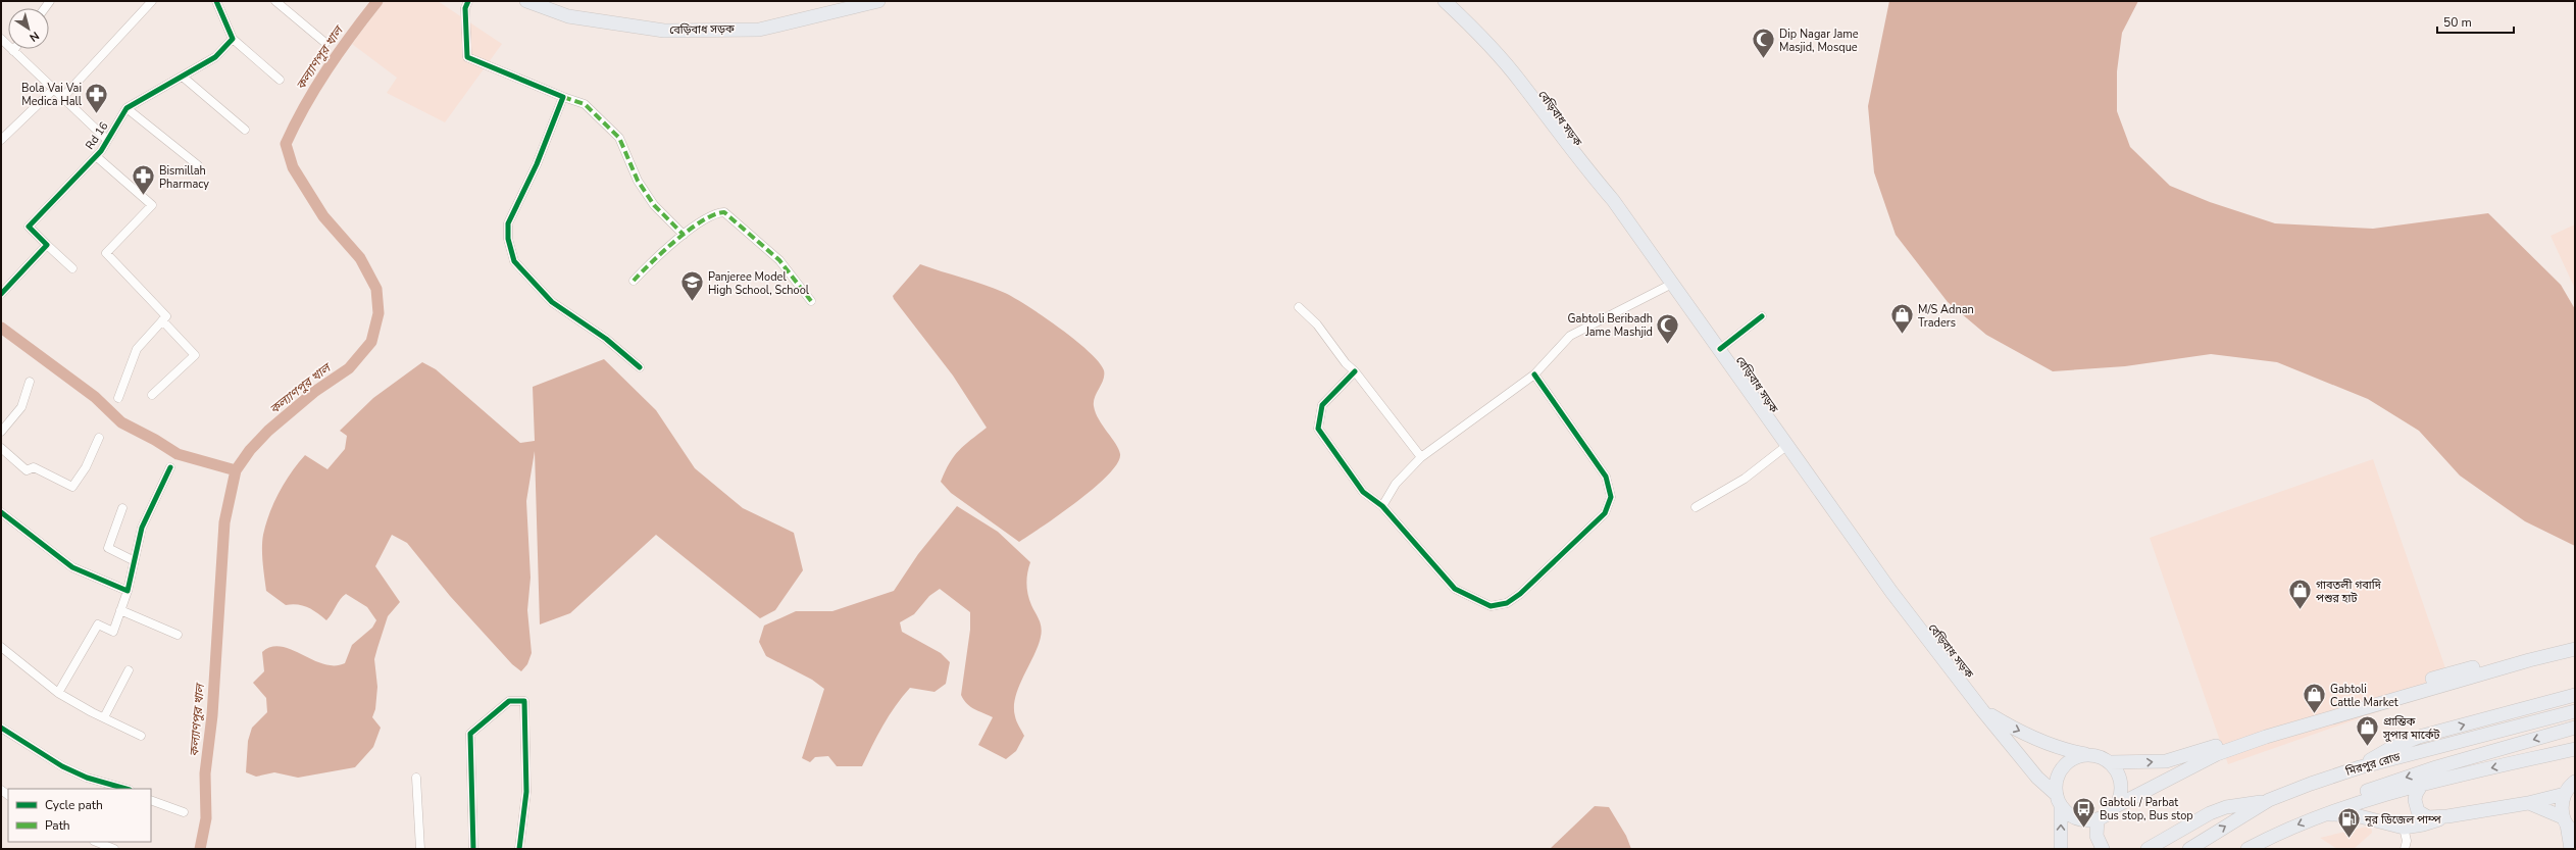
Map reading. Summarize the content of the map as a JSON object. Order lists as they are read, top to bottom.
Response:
{
  "streets": {
    "highway": ["বেড়িবাধ সড়ক", "মিরপুর রোড"],
    "street": ["Rd 16"]
  },
  "water": ["কল্যাণপুর খাল"],
  "places": {
    "mosque": ["Dip Nagar Jame Masjid, Mosque", "Gabtoli Beribadh Jame Mashjid"],
    "pharmacy": ["Bola Vai Vai Medica Hall", "Bismillah Pharmacy"],
    "school or university": ["Panjeree Model High School, School"],
    "shop": [
      "M/S Adnan Traders",
      "গাবতলী গবাদি পশুর হাট",
      "Gabtoli Cattle Market",
      "প্রান্তিক সুপার মার্কেট"
    ],
    "bus stop": ["Gabtoli / Parbat Bus stop, Bus stop"],
    "fuel station": ["নূর ডিজেল পাম্প"]
  },
  "legend": ["Cycle path", "Path"],
  "scale_bar": "50 m",
  "north": "bottom right"
}
